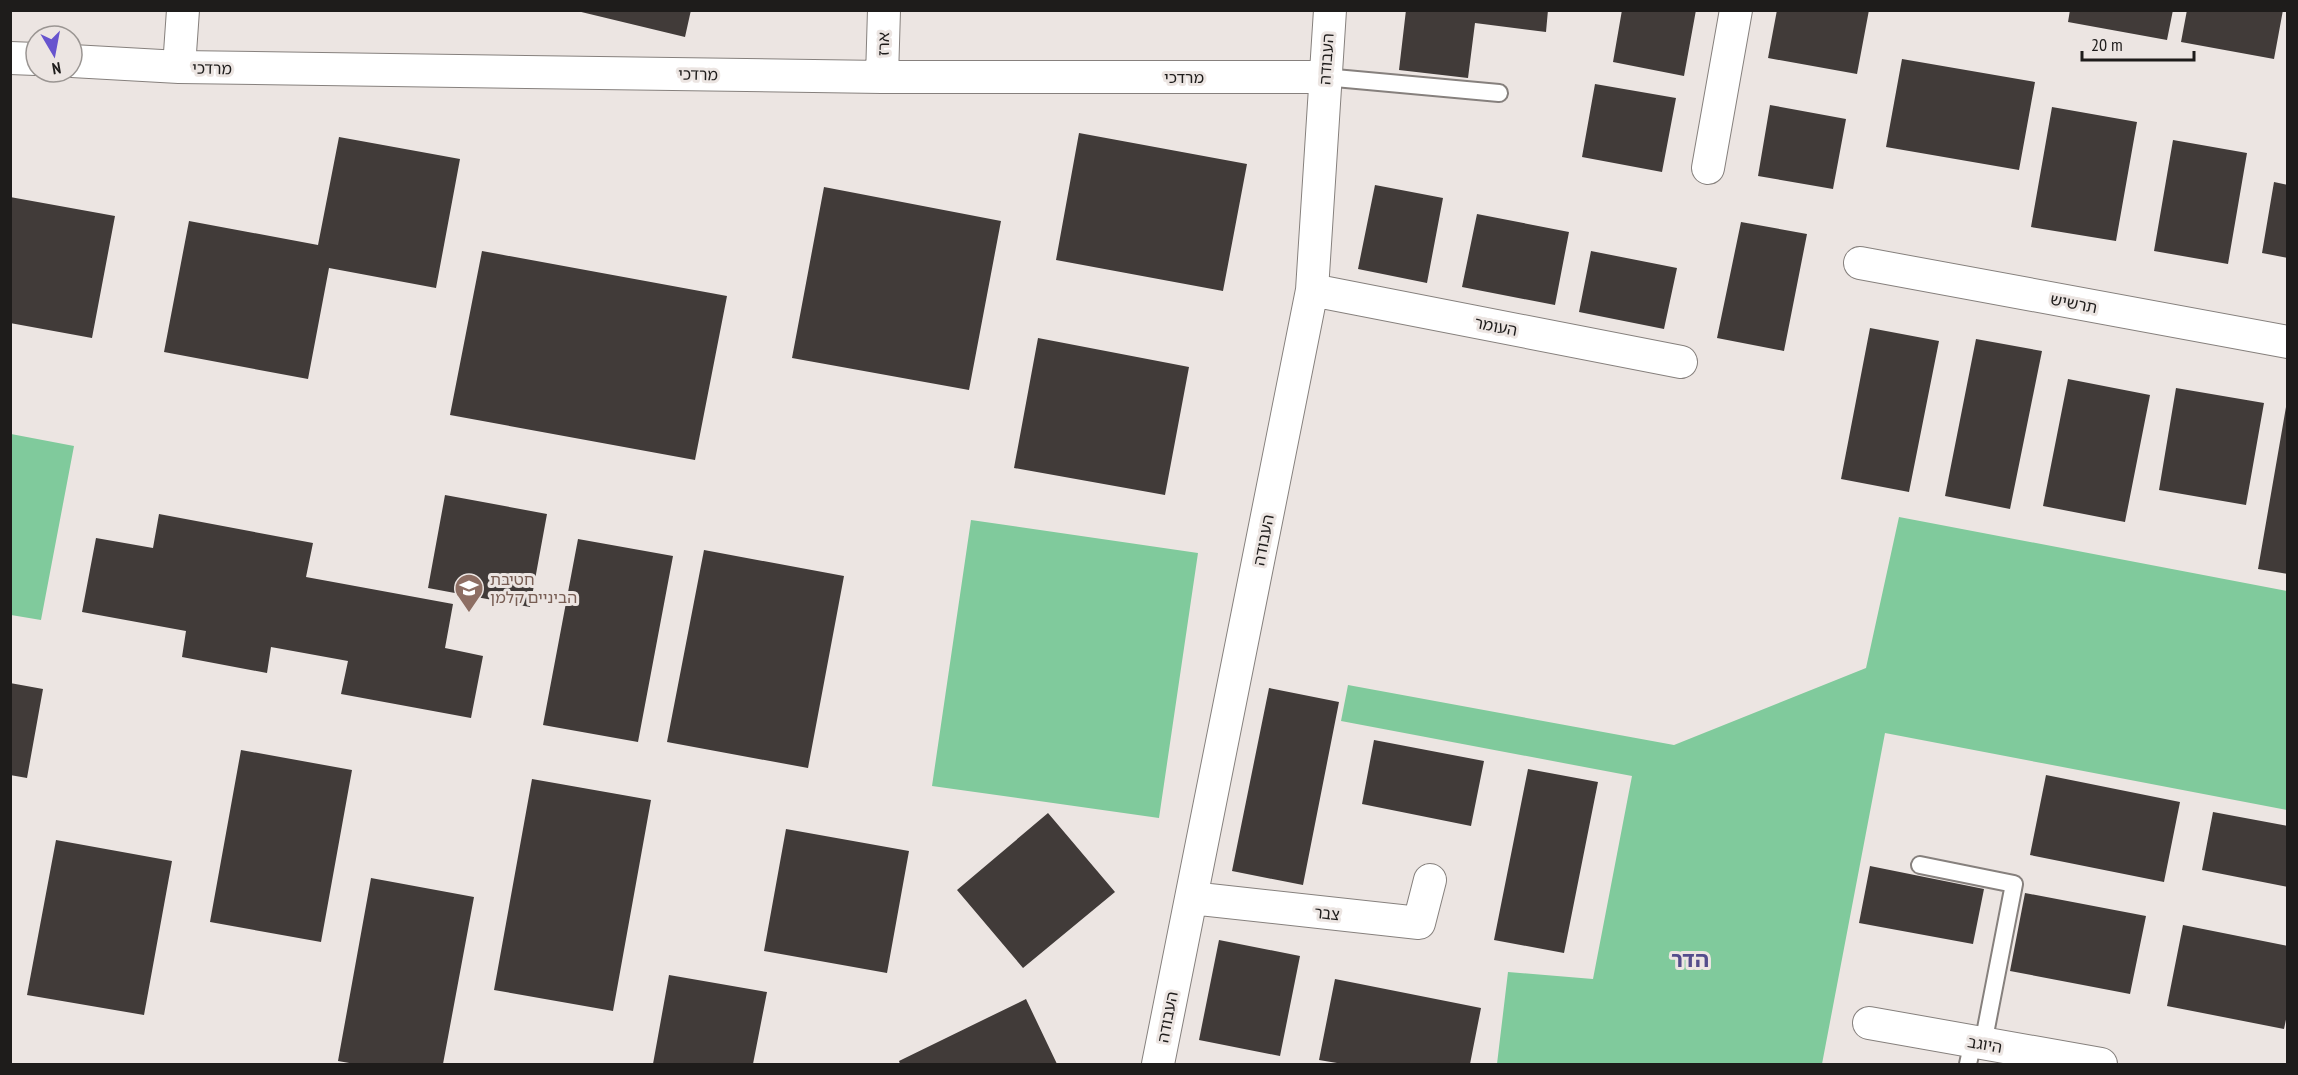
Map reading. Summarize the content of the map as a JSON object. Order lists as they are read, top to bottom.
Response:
{
  "streets": {
    "street": [
      "ארז",
      "העבודה",
      "מרדכי",
      "תרשיש",
      "העומר",
      "צבר",
      "היוגב"
    ]
  },
  "crossings": [
    ["ארז", "מרדכי"],
    ["העבודה", "מרדכי"],
    ["העבודה", "העומר"],
    ["העבודה", "צבר"]
  ],
  "districts": ["הדר"],
  "places": {
    "school or university": ["חטיבת הביניים קלמן"]
  },
  "scale_bar": "20 m",
  "north": "bottom"
}
